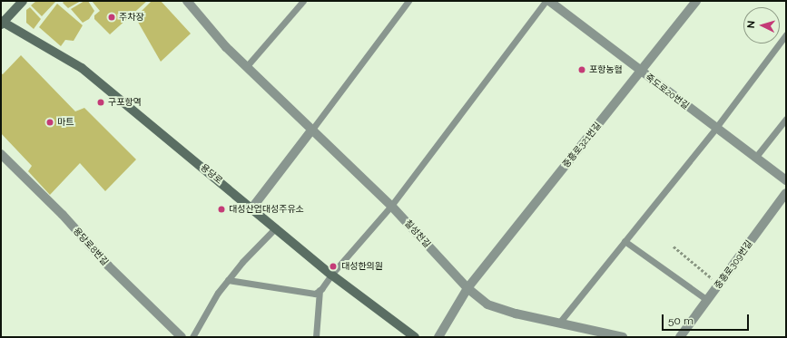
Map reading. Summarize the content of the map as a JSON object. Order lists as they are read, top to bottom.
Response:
{
  "streets": {
    "main road": ["용당로"],
    "street": [
      "죽도로20번길",
      "중흥로321번길",
      "칠성천길",
      "용당로8번길",
      "중흥로309번길"
    ]
  },
  "crossings": [
    ["죽도로20번길", "중흥로321번길"],
    ["중흥로321번길", "칠성천길"]
  ],
  "places": [
    "주차장",
    "포항농협",
    "구포항역",
    "마트",
    "대성산업대성주유소",
    "대성한의원"
  ],
  "scale_bar": "50 m",
  "north": "left"
}
